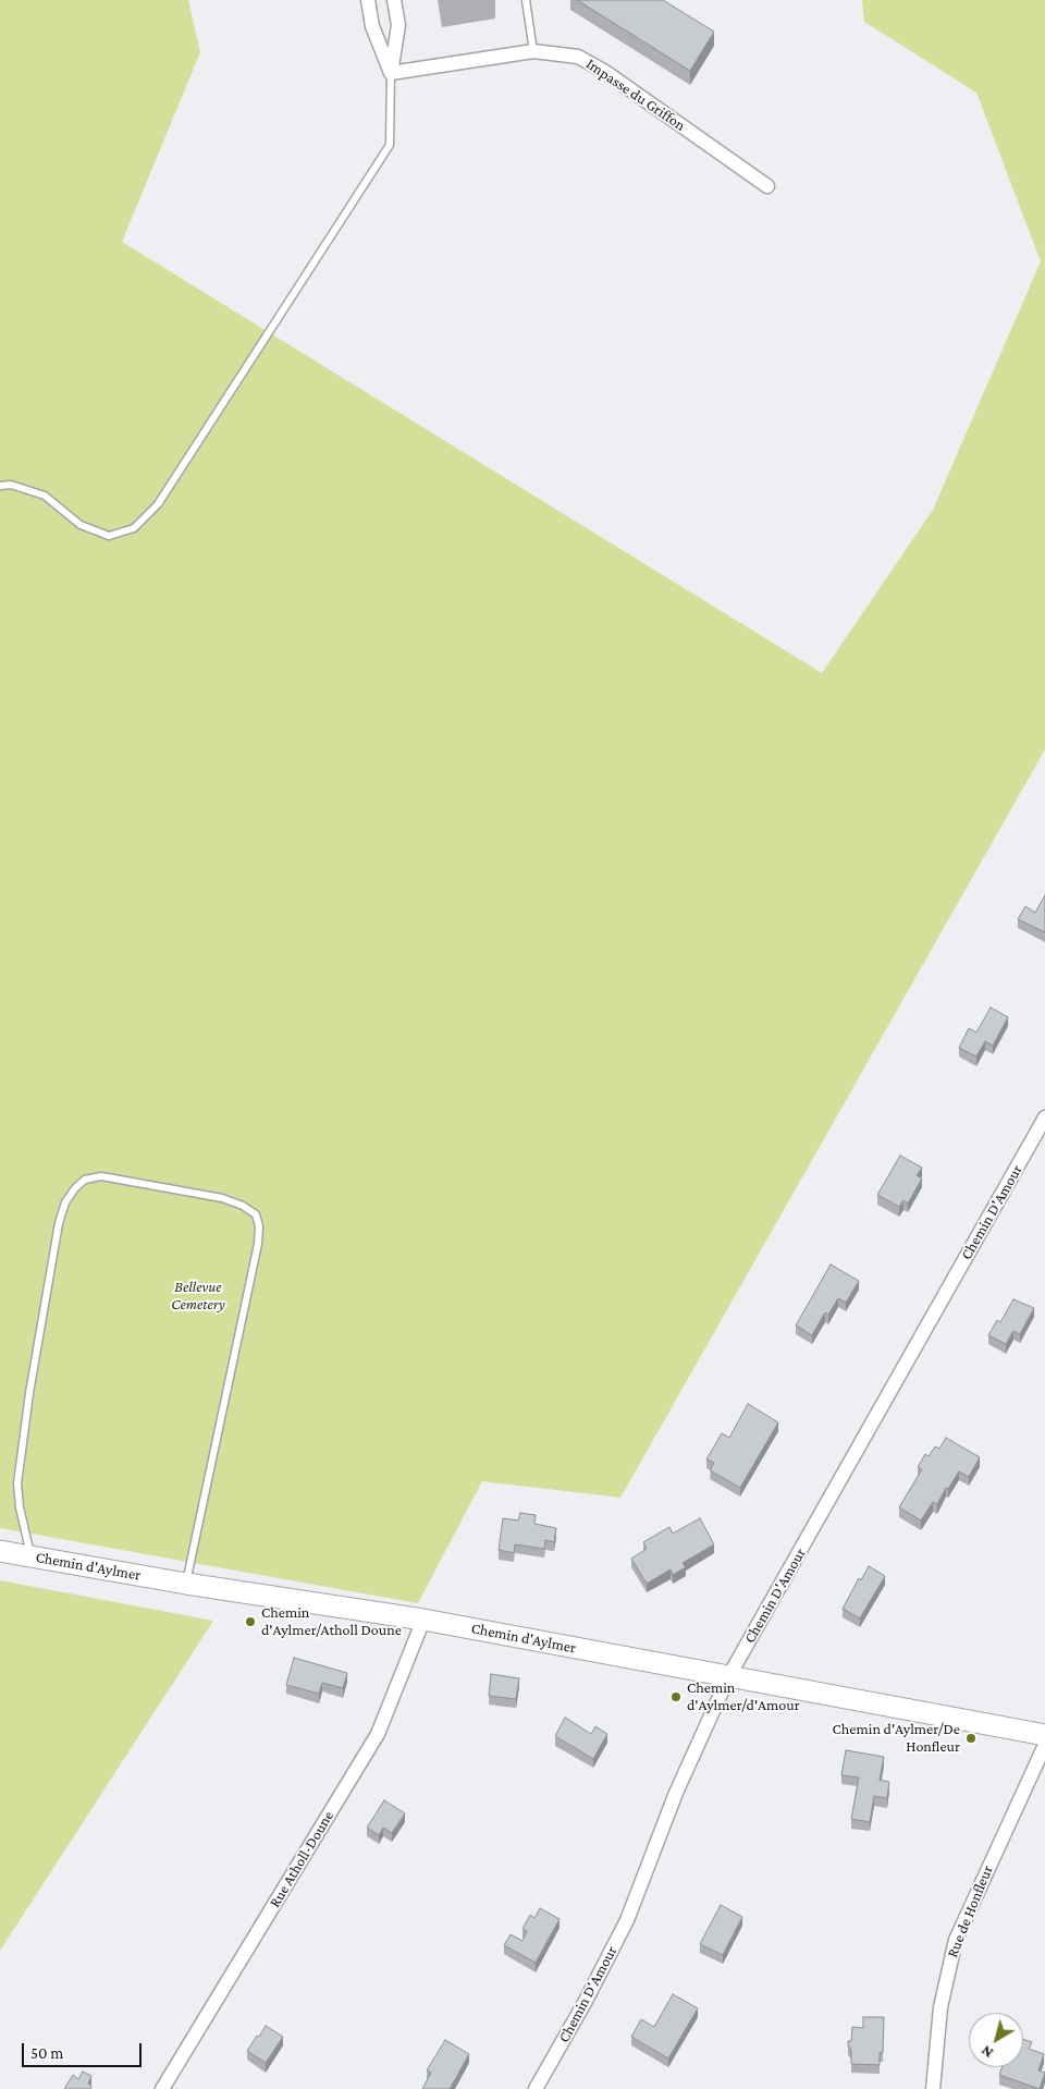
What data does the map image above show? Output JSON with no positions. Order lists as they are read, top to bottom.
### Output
{
  "streets": {
    "main road": ["Chemin d'Aylmer"],
    "street": [
      "Impasse du Griffon",
      "Chemin D'Amour",
      "Rue Atholl-Doune",
      "Rue de Honfleur"
    ]
  },
  "crossings": [
    ["Chemin D'Amour", "Chemin d'Aylmer"],
    ["Chemin d'Aylmer", "Rue Atholl-Doune"]
  ],
  "parks": ["Bellevue Cemetery"],
  "places": ["Chemin d'Aylmer/Atholl Doune", "Chemin d'Aylmer/d'Amour", "Chemin d'Aylmer/De Honfleur"],
  "scale_bar": "50 m",
  "north": "bottom left"
}
